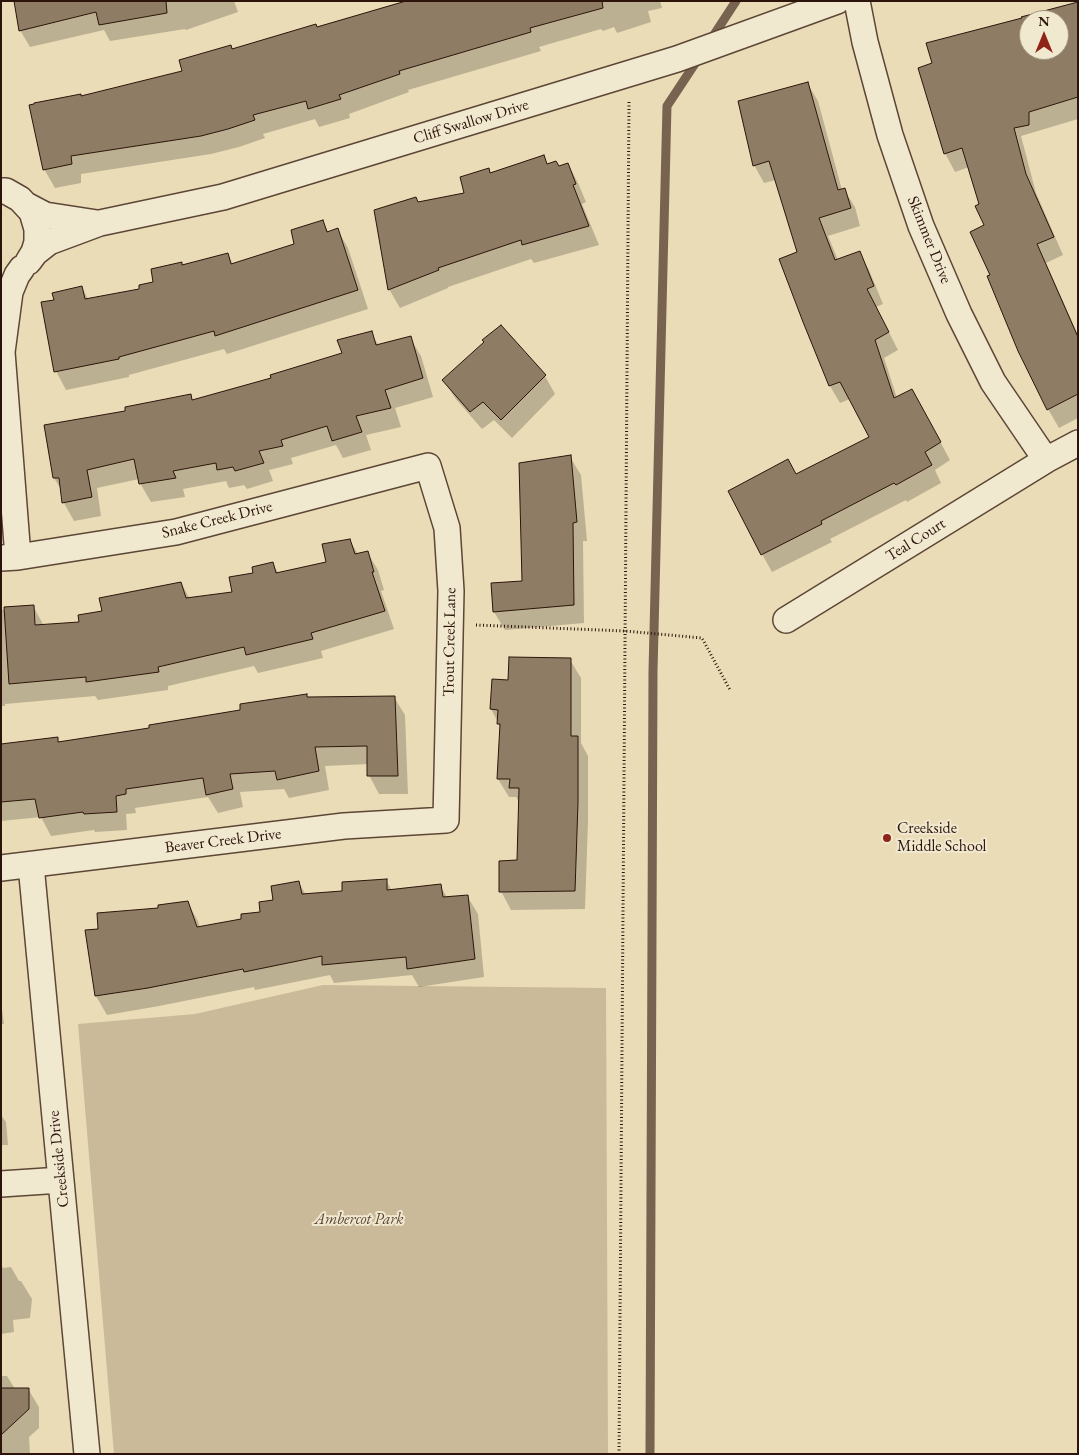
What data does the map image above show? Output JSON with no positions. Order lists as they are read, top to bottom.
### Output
{
  "streets": {
    "street": [
      "Cliff Swallow Drive",
      "Skimmer Drive",
      "Snake Creek Drive",
      "Teal Court",
      "Trout Creek Lane",
      "Beaver Creek Drive",
      "Creekside Drive"
    ]
  },
  "crossings": [
    ["Skimmer Drive", "Teal Court"],
    ["Snake Creek Drive", "Trout Creek Lane"],
    ["Trout Creek Lane", "Beaver Creek Drive"],
    ["Beaver Creek Drive", "Creekside Drive"]
  ],
  "parks": ["Ambercot Park"],
  "places": ["Creekside Middle School"],
  "north": "top"
}
